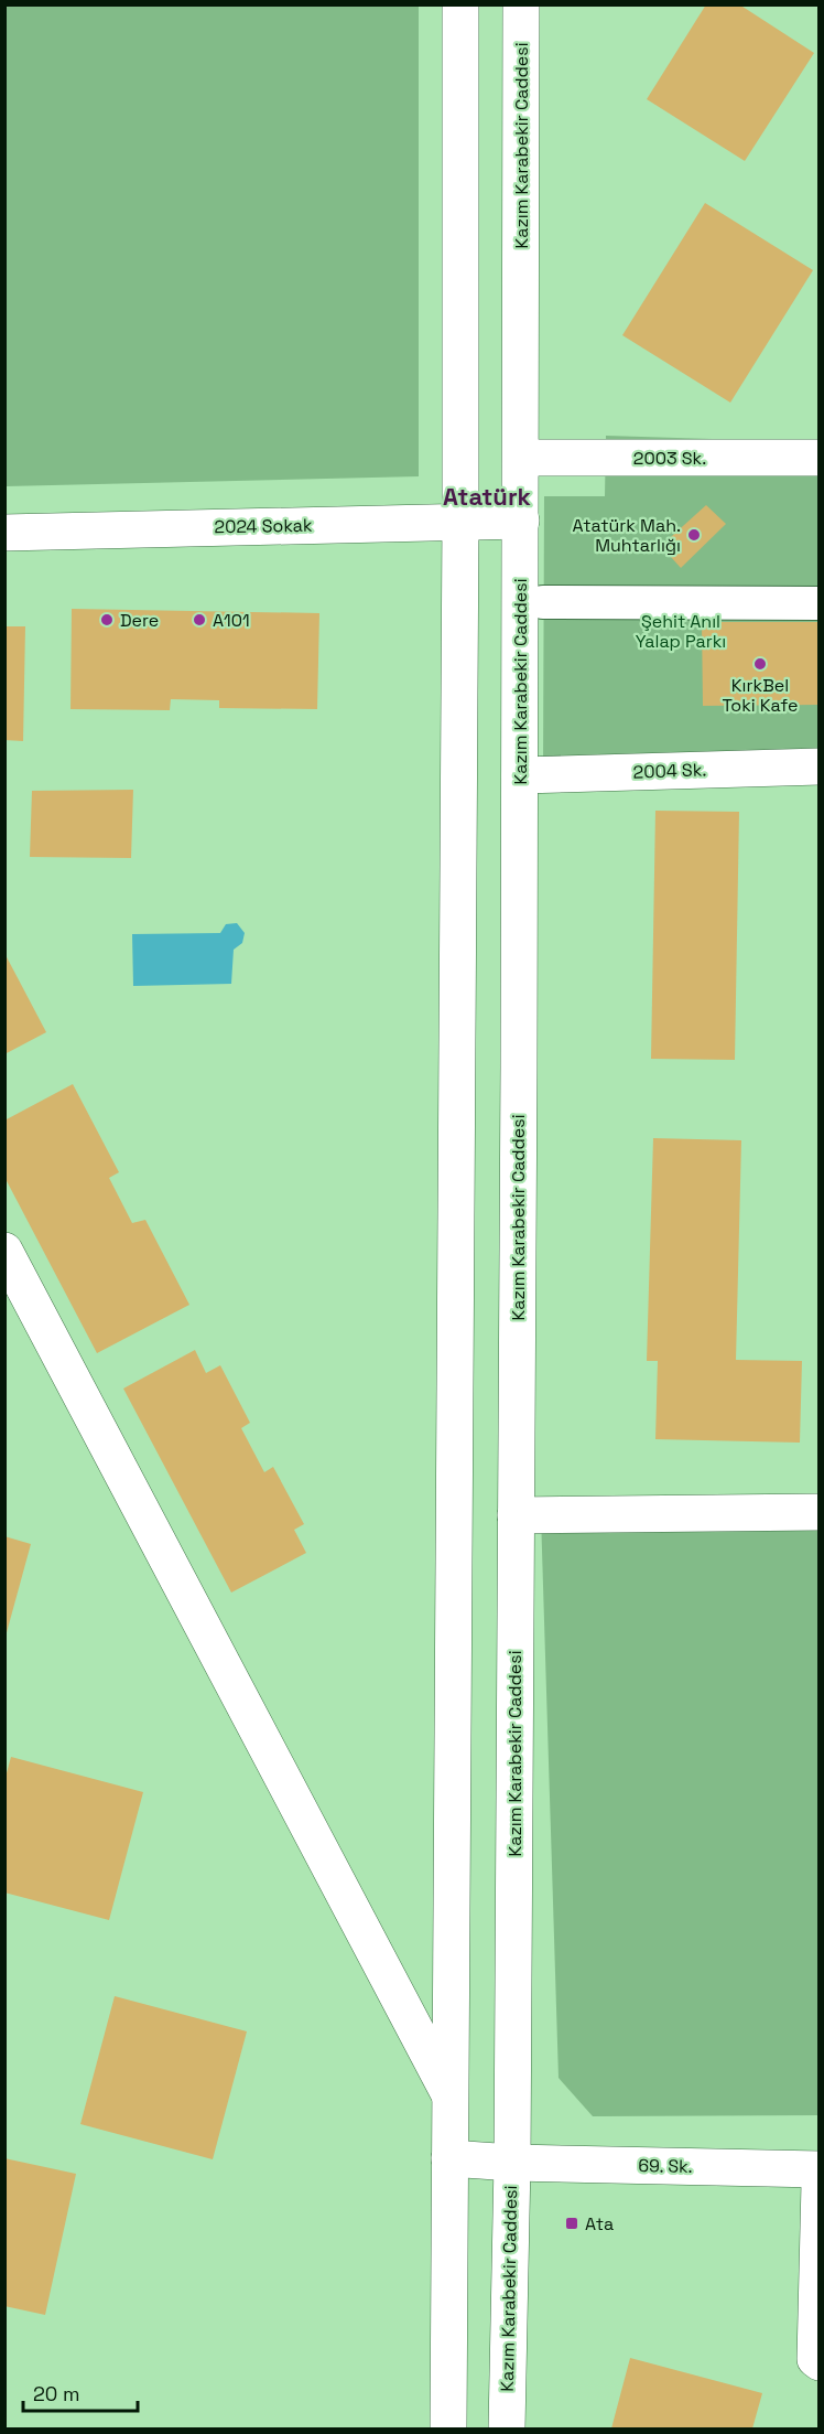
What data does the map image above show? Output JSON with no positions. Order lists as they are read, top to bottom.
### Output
{
  "streets": {
    "street": [
      "Kazım Karabekir Caddesi",
      "2003 Sk.",
      "2024 Sokak",
      "2004 Sk.",
      "69. Sk."
    ]
  },
  "crossings": [
    ["Kazım Karabekir Caddesi", "2003 Sk."],
    ["Kazım Karabekir Caddesi", "2024 Sokak"],
    ["Kazım Karabekir Caddesi", "2004 Sk."],
    ["Kazım Karabekir Caddesi", "69. Sk."]
  ],
  "districts": ["Atatürk"],
  "parks": ["Şehit Anıl Yalap Parkı"],
  "places": {
    "other": [
      "Atatürk Mah. Muhtarlığı",
      "Dere",
      "A101",
      "KırkBel Toki Kafe"
    ],
    "transit": ["Ata"]
  },
  "scale_bar": "20 m"
}
